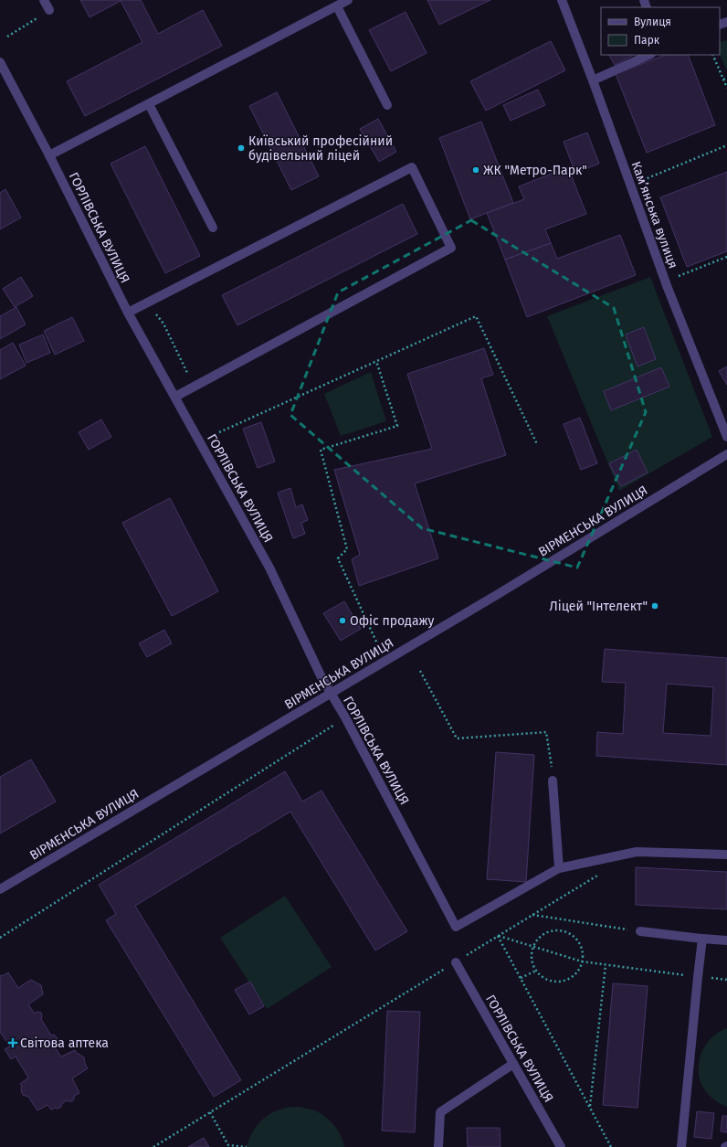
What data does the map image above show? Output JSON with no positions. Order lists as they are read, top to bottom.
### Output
{
  "streets": {
    "street": ["Камʼянська вулиця", "ГОРЛІВСЬКА ВУЛИЦЯ", "ВІРМЕНСЬКА ВУЛИЦЯ"]
  },
  "crossings": [
    ["ГОРЛІВСЬКА ВУЛИЦЯ", "ВІРМЕНСЬКА ВУЛИЦЯ"]
  ],
  "places": {
    "other": [
      "Київський професійний будівельний ліцей",
      "ЖК \"Метро-Парк\"",
      "Ліцей \"Інтелект\"",
      "Офіс продажу"
    ],
    "health": ["Світова аптека"]
  },
  "legend": ["Вулиця", "Парк"]
}
